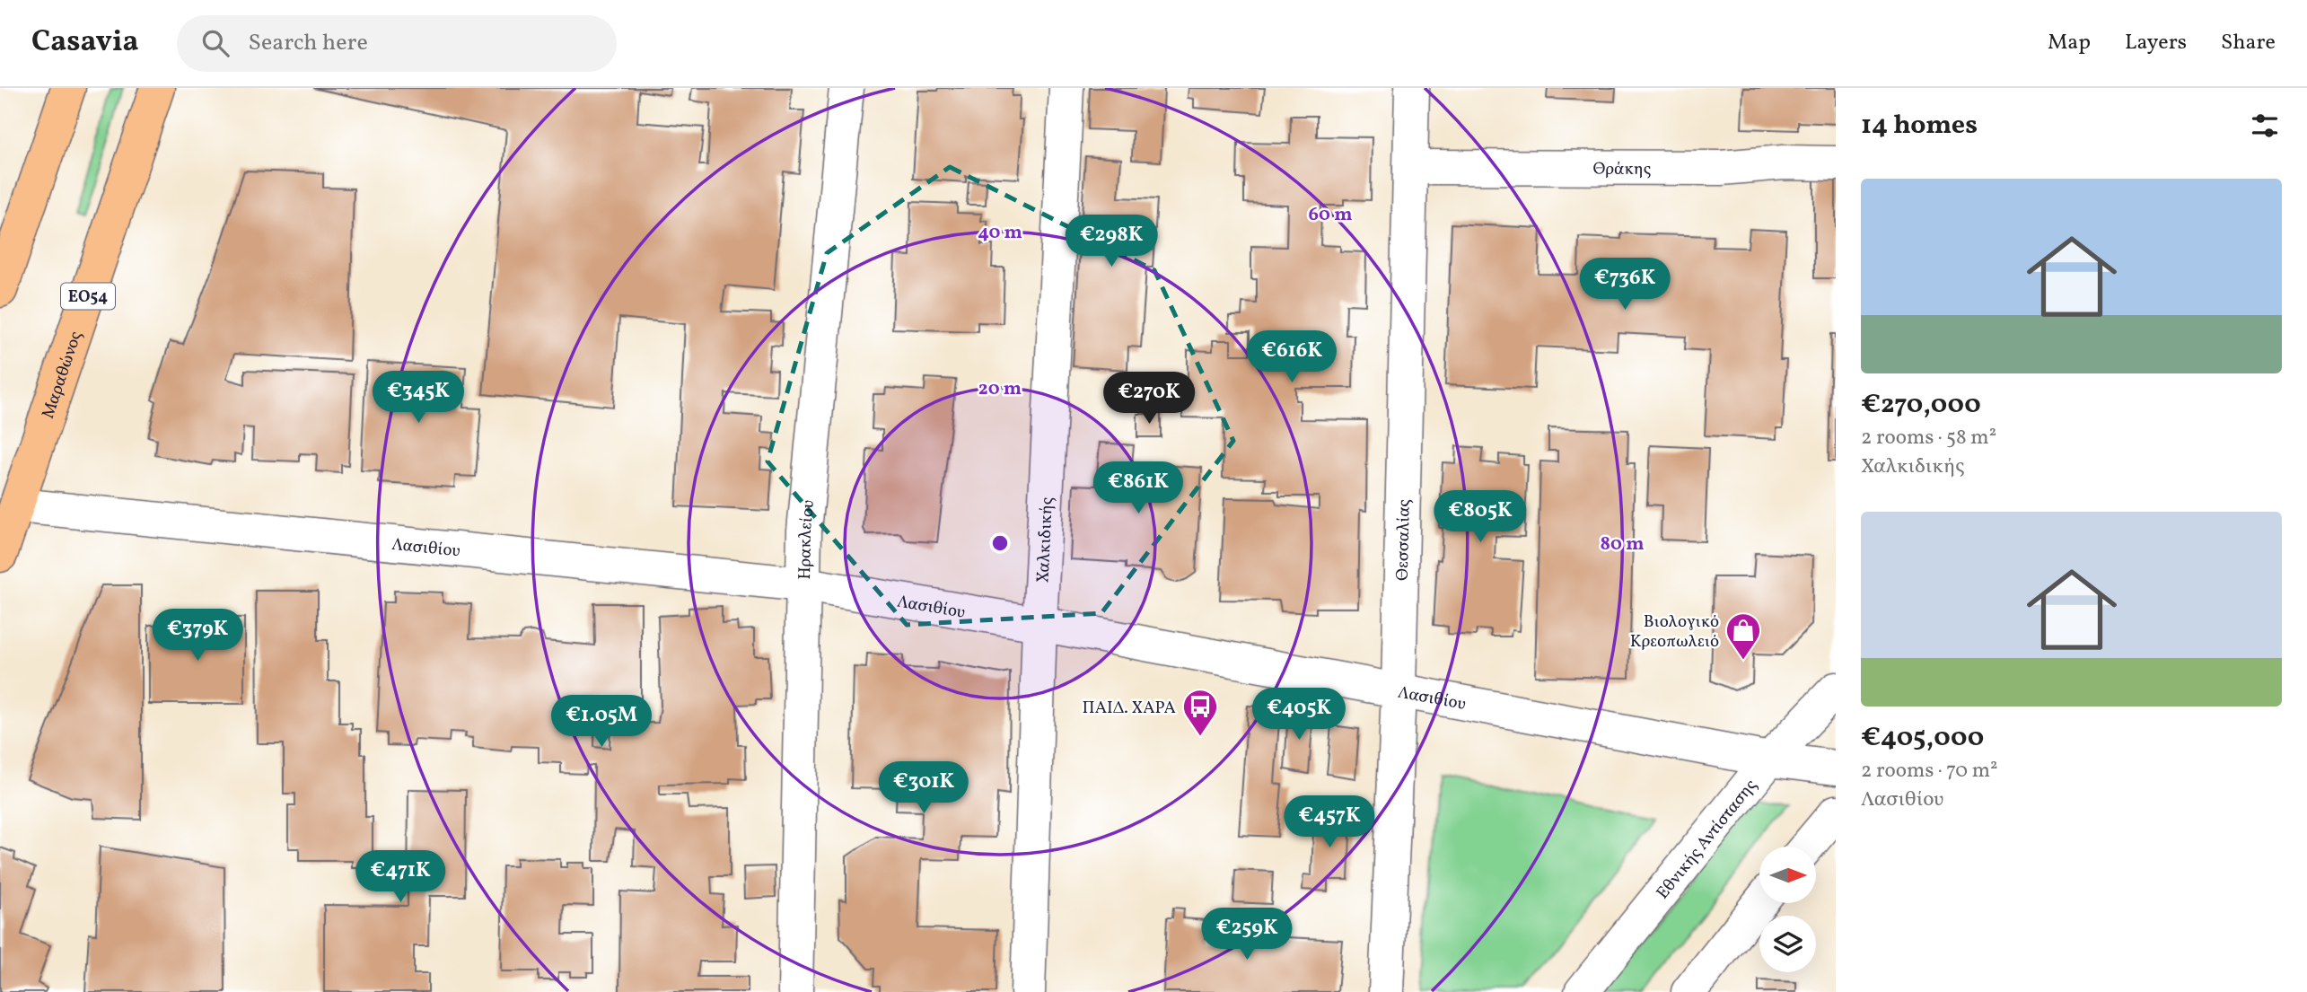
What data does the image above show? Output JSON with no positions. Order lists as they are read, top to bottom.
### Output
{
  "streets": {
    "main road": ["ΕΟ54", "Μαραθώνος"],
    "street": [
      "Θράκης",
      "Ηρακλείου",
      "Χαλκιδικής",
      "Θεσσαλίας",
      "Λασιθίου",
      "Εθνικής Αντίστασης"
    ]
  },
  "crossings": [
    ["Θράκης", "Θεσσαλίας"],
    ["Μαραθώνος", "Λασιθίου"],
    ["Ηρακλείου", "Λασιθίου"],
    ["Χαλκιδικής", "Λασιθίου"],
    ["Θεσσαλίας", "Λασιθίου"],
    ["Λασιθίου", "Εθνικής Αντίστασης"]
  ],
  "places": {
    "shop": ["Βιολογικό Κρεοπωλειό"],
    "bus stop": ["ΠΑΙΔ. ΧΑΡΑ"]
  },
  "north": "right",
  "page": {
    "header": "Casavia",
    "search": "Search here",
    "nav": ["Map", "Layers", "Share"],
    "heading": "14 homes",
    "list": [
      {
        "name": "€270,000",
        "note": "2 rooms · 58 m² · Χαλκιδικής"
      },
      {
        "name": "€405,000",
        "note": "2 rooms · 70 m² · Λασιθίου"
      }
    ],
    "price": [
      "€298K",
      "€736K",
      "€616K",
      "€345K",
      "€270K",
      "€861K",
      "€805K",
      "€379K",
      "€405K",
      "€1.05M",
      "€301K",
      "€457K",
      "€471K",
      "€259K"
    ]
  },
  "rings": [
    "60 m",
    "40 m",
    "20 m",
    "80 m"
  ]
}
